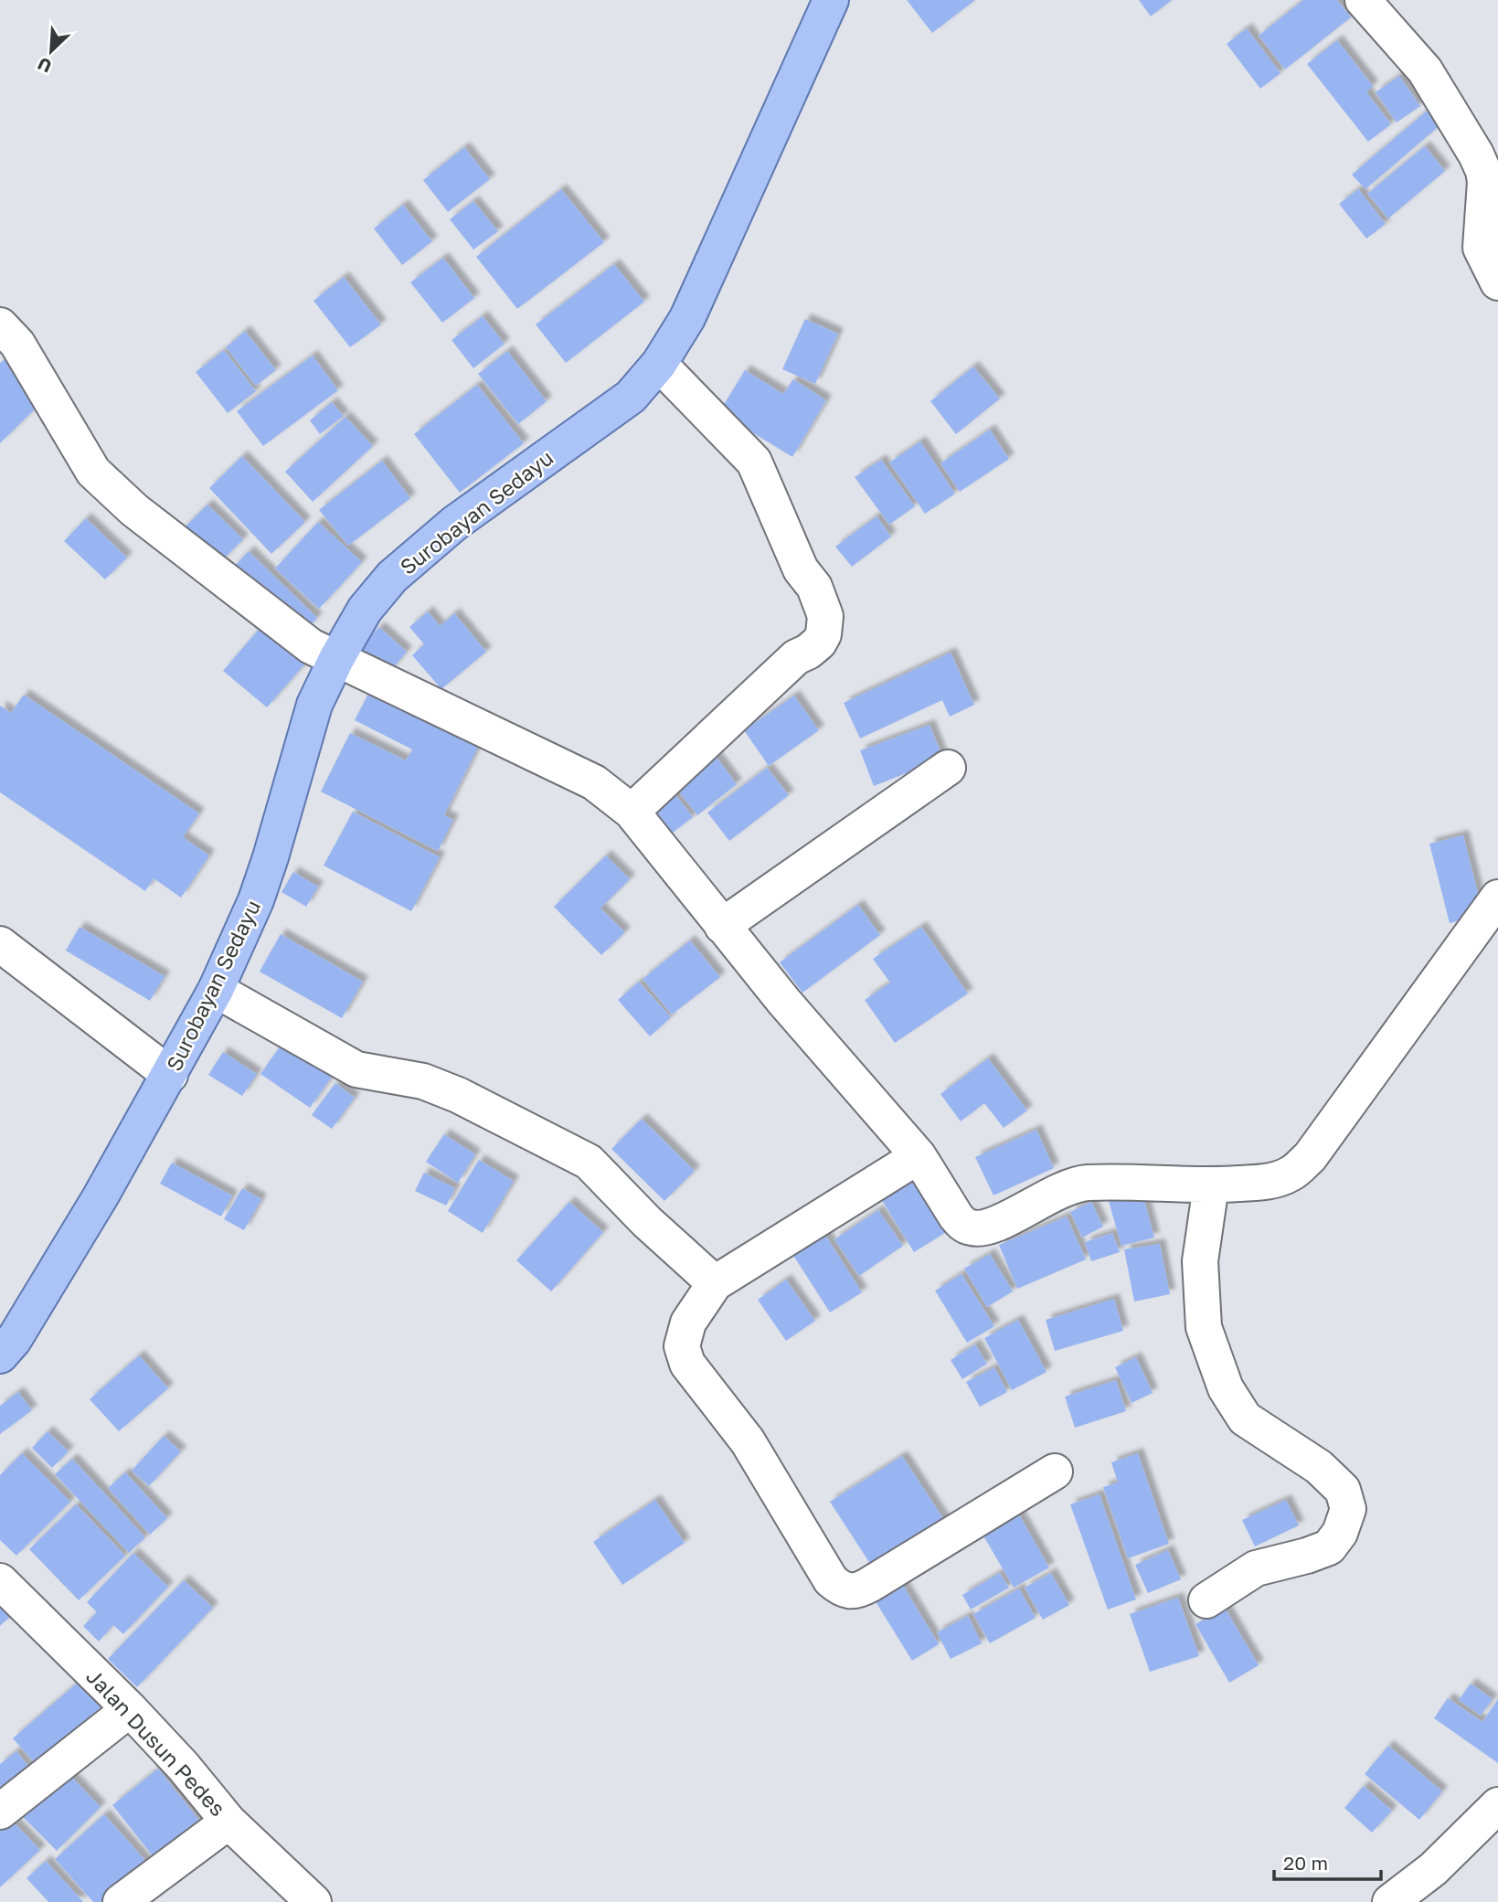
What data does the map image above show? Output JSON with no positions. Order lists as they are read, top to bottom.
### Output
{
  "streets": {
    "main road": ["Surobayan Sedayu"],
    "street": ["Jalan Dusun Pedes"]
  },
  "scale_bar": "20 m",
  "north": "bottom left"
}
